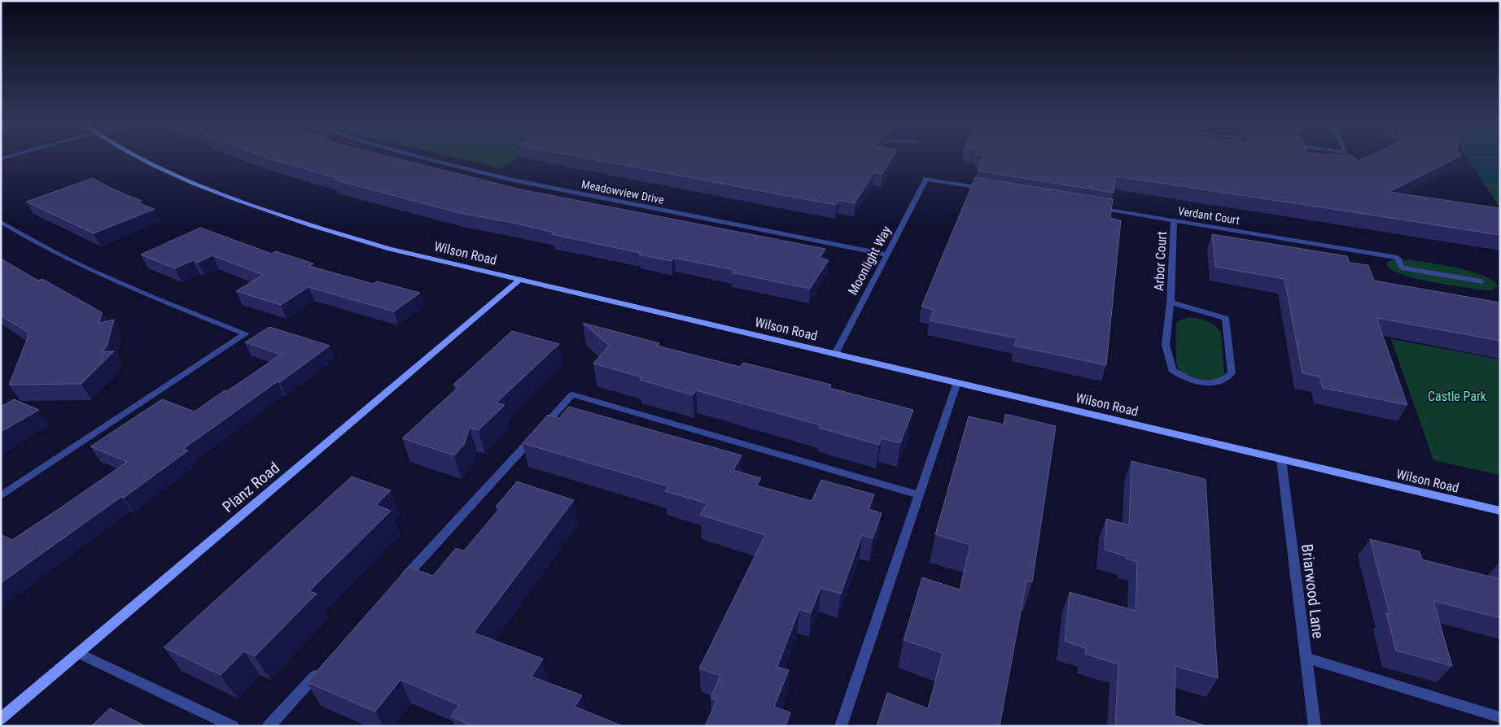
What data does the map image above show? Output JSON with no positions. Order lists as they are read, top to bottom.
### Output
{
  "streets": {
    "street": [
      "Meadowview Drive",
      "Verdant Court",
      "Wilson Road",
      "Moonlight Way",
      "Arbor Court",
      "Planz Road",
      "Briarwood Lane"
    ]
  },
  "crossings": [
    ["Meadowview Drive", "Moonlight Way"],
    ["Verdant Court", "Arbor Court"],
    ["Wilson Road", "Moonlight Way"],
    ["Wilson Road", "Planz Road"],
    ["Wilson Road", "Briarwood Lane"]
  ],
  "parks": ["Castle Park"]
}
